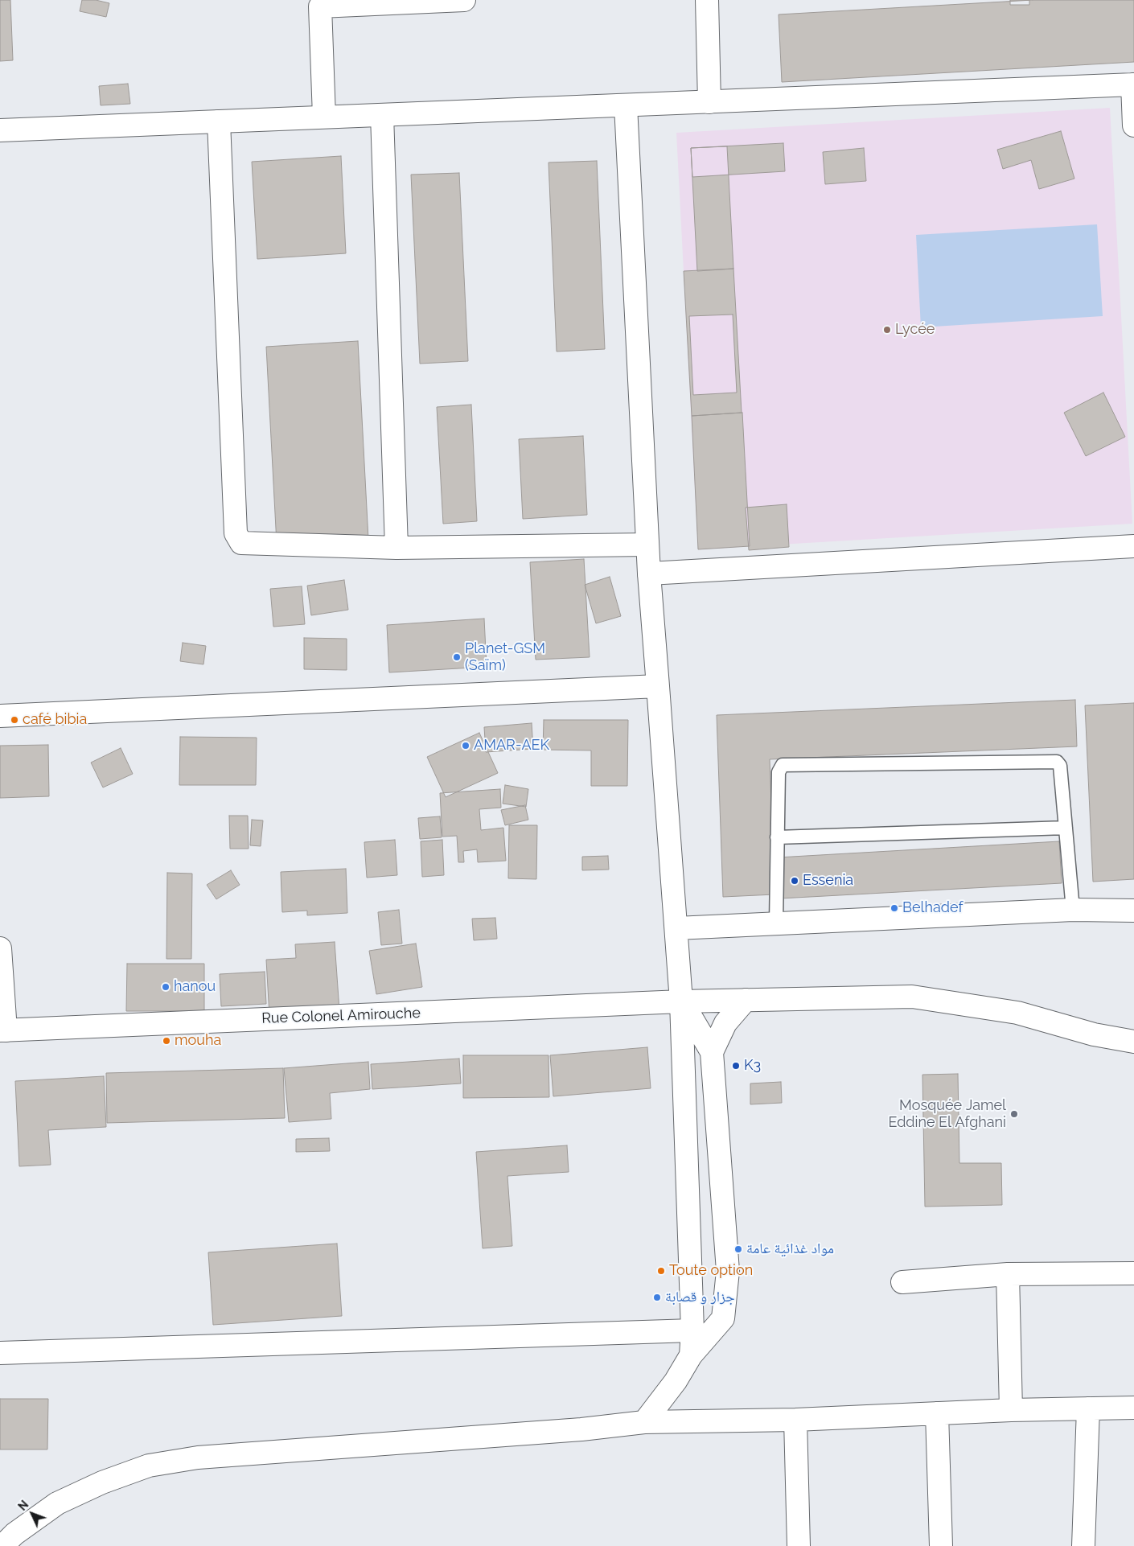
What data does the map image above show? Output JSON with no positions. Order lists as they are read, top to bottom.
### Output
{
  "streets": {
    "street": ["Rue Colonel Amirouche"]
  },
  "places": [
    "Lycée",
    "Planet-GSM (Saïm)",
    "café bibia",
    "AMAR-AEK",
    "Essenia",
    "Belhadef",
    "hanou",
    "mouha",
    "K3",
    "Mosquée Jamel Eddine El Afghani",
    "مواد غذائية عامة",
    "Toute option",
    "جزار و قصابة"
  ],
  "north": "top left"
}
